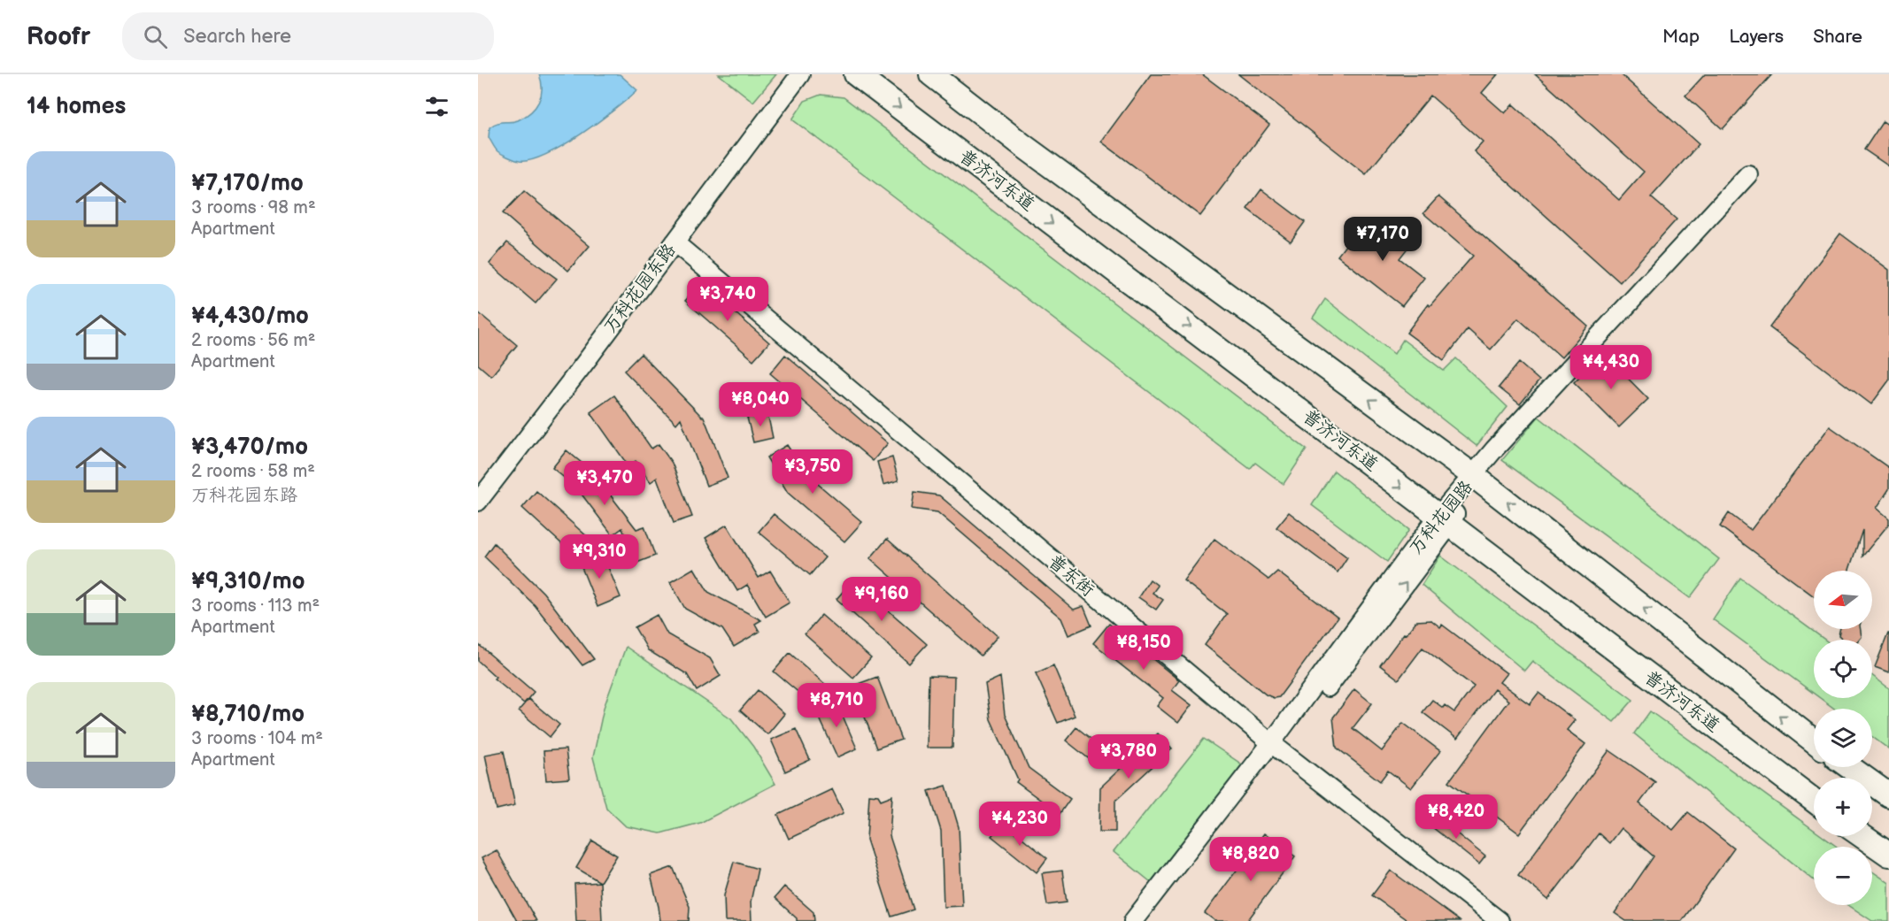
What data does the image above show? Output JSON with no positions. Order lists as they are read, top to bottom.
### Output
{
  "streets": {
    "main road": ["普济河东道"],
    "street": ["万科花园东路", "万科花园路", "普东街"]
  },
  "crossings": [
    ["普济河东道", "万科花园路"],
    ["万科花园东路", "普东街"],
    ["万科花园路", "普东街"]
  ],
  "north": "left",
  "page": {
    "header": "Roofr",
    "search": "Search here",
    "nav": ["Map", "Layers", "Share"],
    "heading": "14 homes",
    "list": [
      {
        "name": "¥7,170/mo",
        "note": "3 rooms · 98 m² · Apartment"
      },
      {
        "name": "¥4,430/mo",
        "note": "2 rooms · 56 m² · Apartment"
      },
      {
        "name": "¥3,470/mo",
        "note": "2 rooms · 58 m² · 万科花园东路"
      },
      {
        "name": "¥9,310/mo",
        "note": "3 rooms · 113 m² · Apartment"
      },
      {
        "name": "¥8,710/mo",
        "note": "3 rooms · 104 m² · Apartment"
      }
    ],
    "price": [
      "¥7,170",
      "¥3,740",
      "¥4,430",
      "¥8,040",
      "¥3,750",
      "¥3,470",
      "¥9,310",
      "¥9,160",
      "¥8,150",
      "¥8,710",
      "¥3,780",
      "¥8,420",
      "¥4,230",
      "¥8,820"
    ],
    "map_buttons": ["+", "−"]
  }
}
